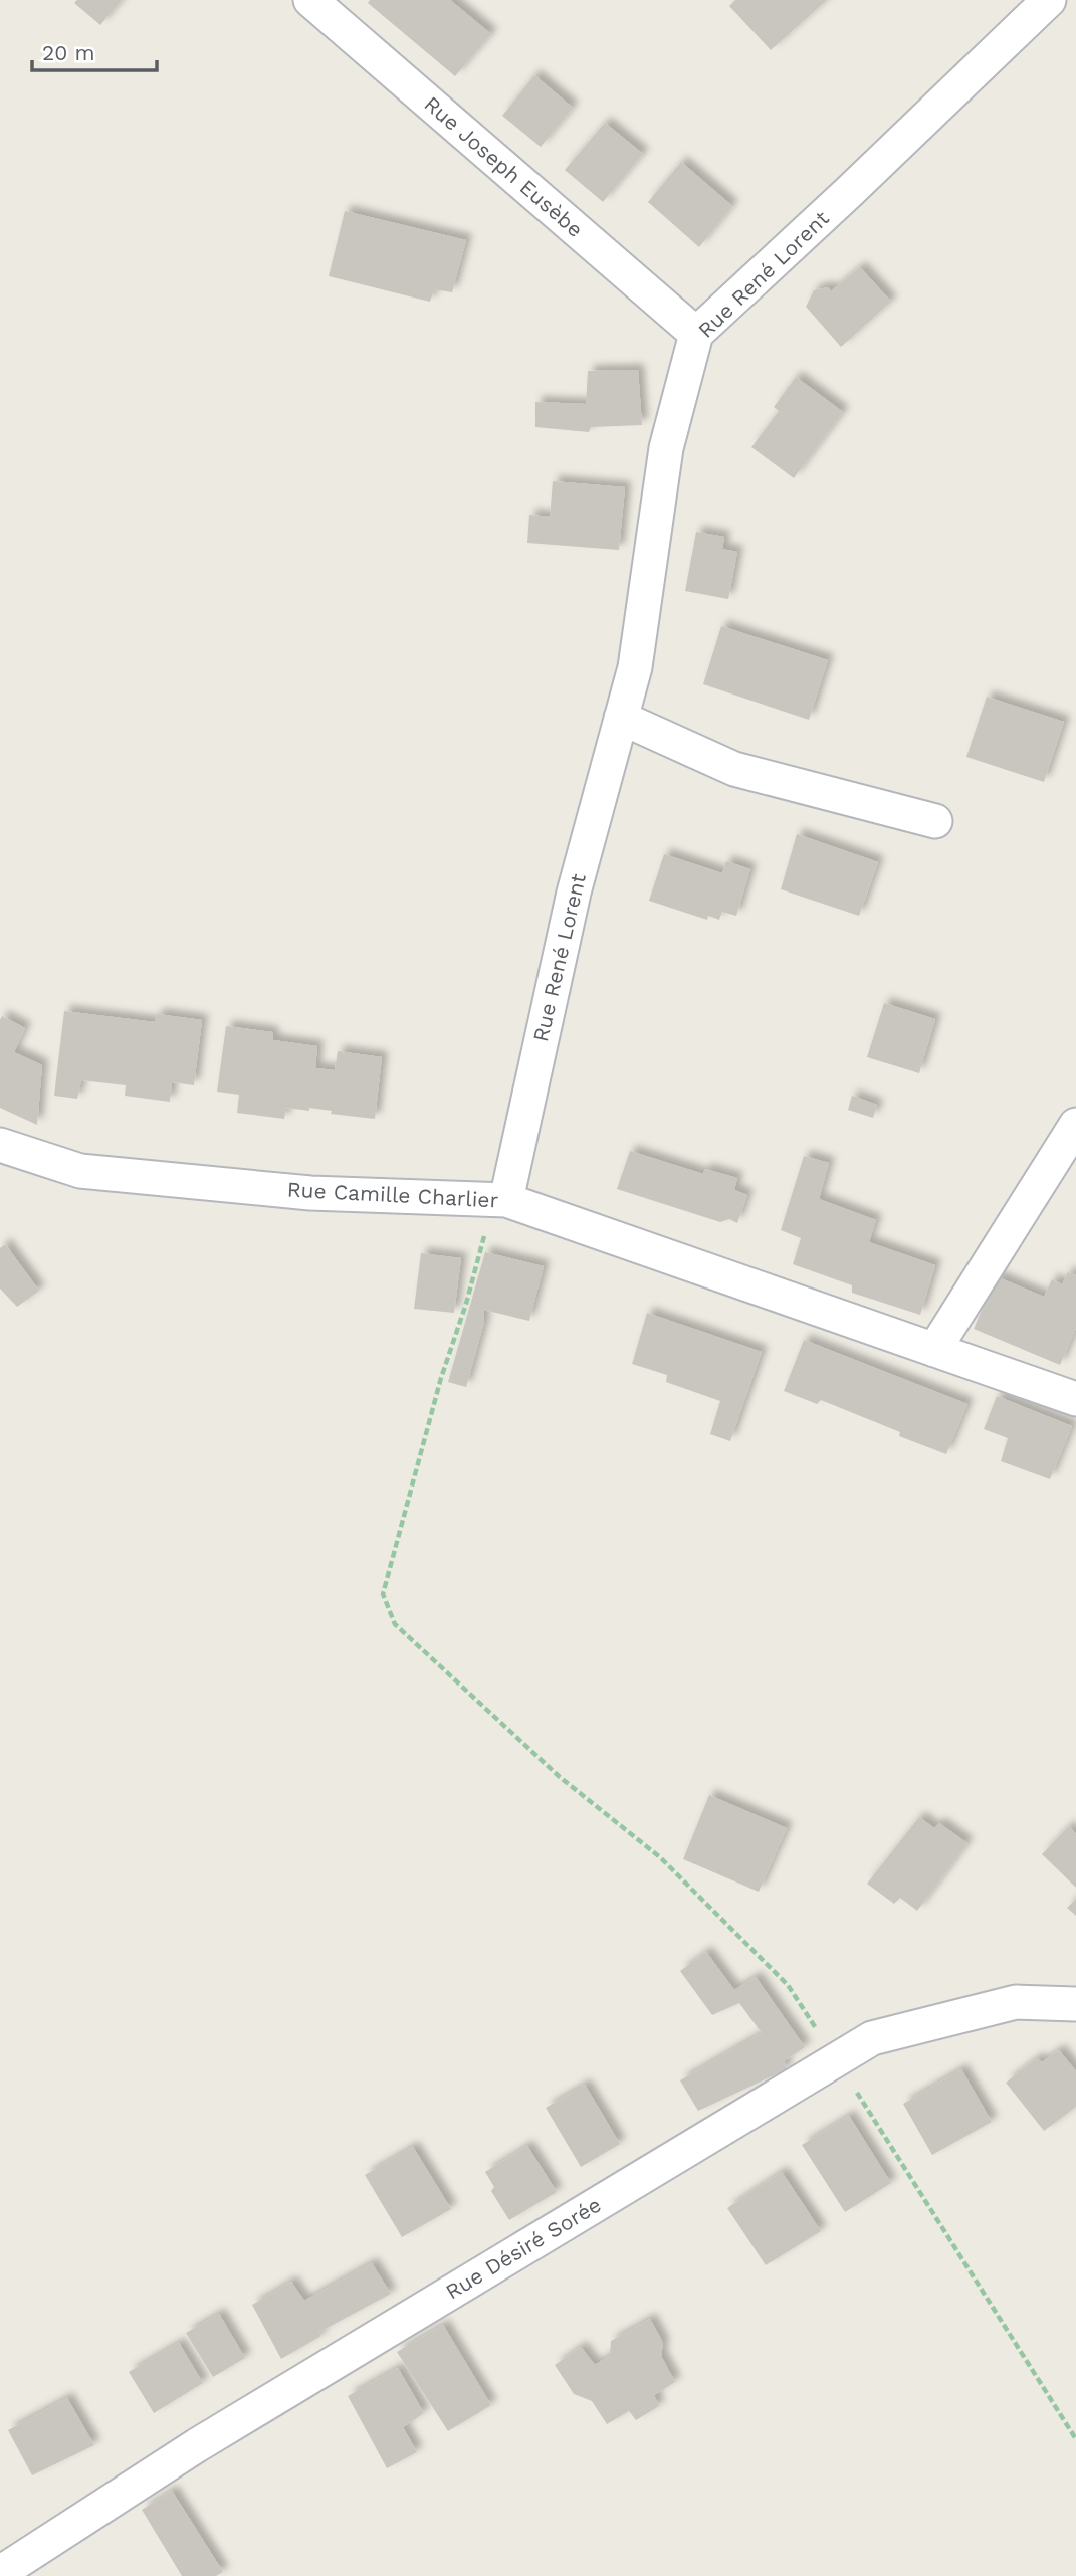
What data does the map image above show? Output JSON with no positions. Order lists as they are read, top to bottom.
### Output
{
  "streets": {
    "street": [
      "Rue Joseph Eusèbe",
      "Rue René Lorent",
      "Rue Camille Charlier",
      "Rue Désiré Sorée"
    ]
  },
  "crossings": [
    ["Rue Joseph Eusèbe", "Rue René Lorent"],
    ["Rue René Lorent", "Rue Camille Charlier"]
  ],
  "scale_bar": "20 m"
}
